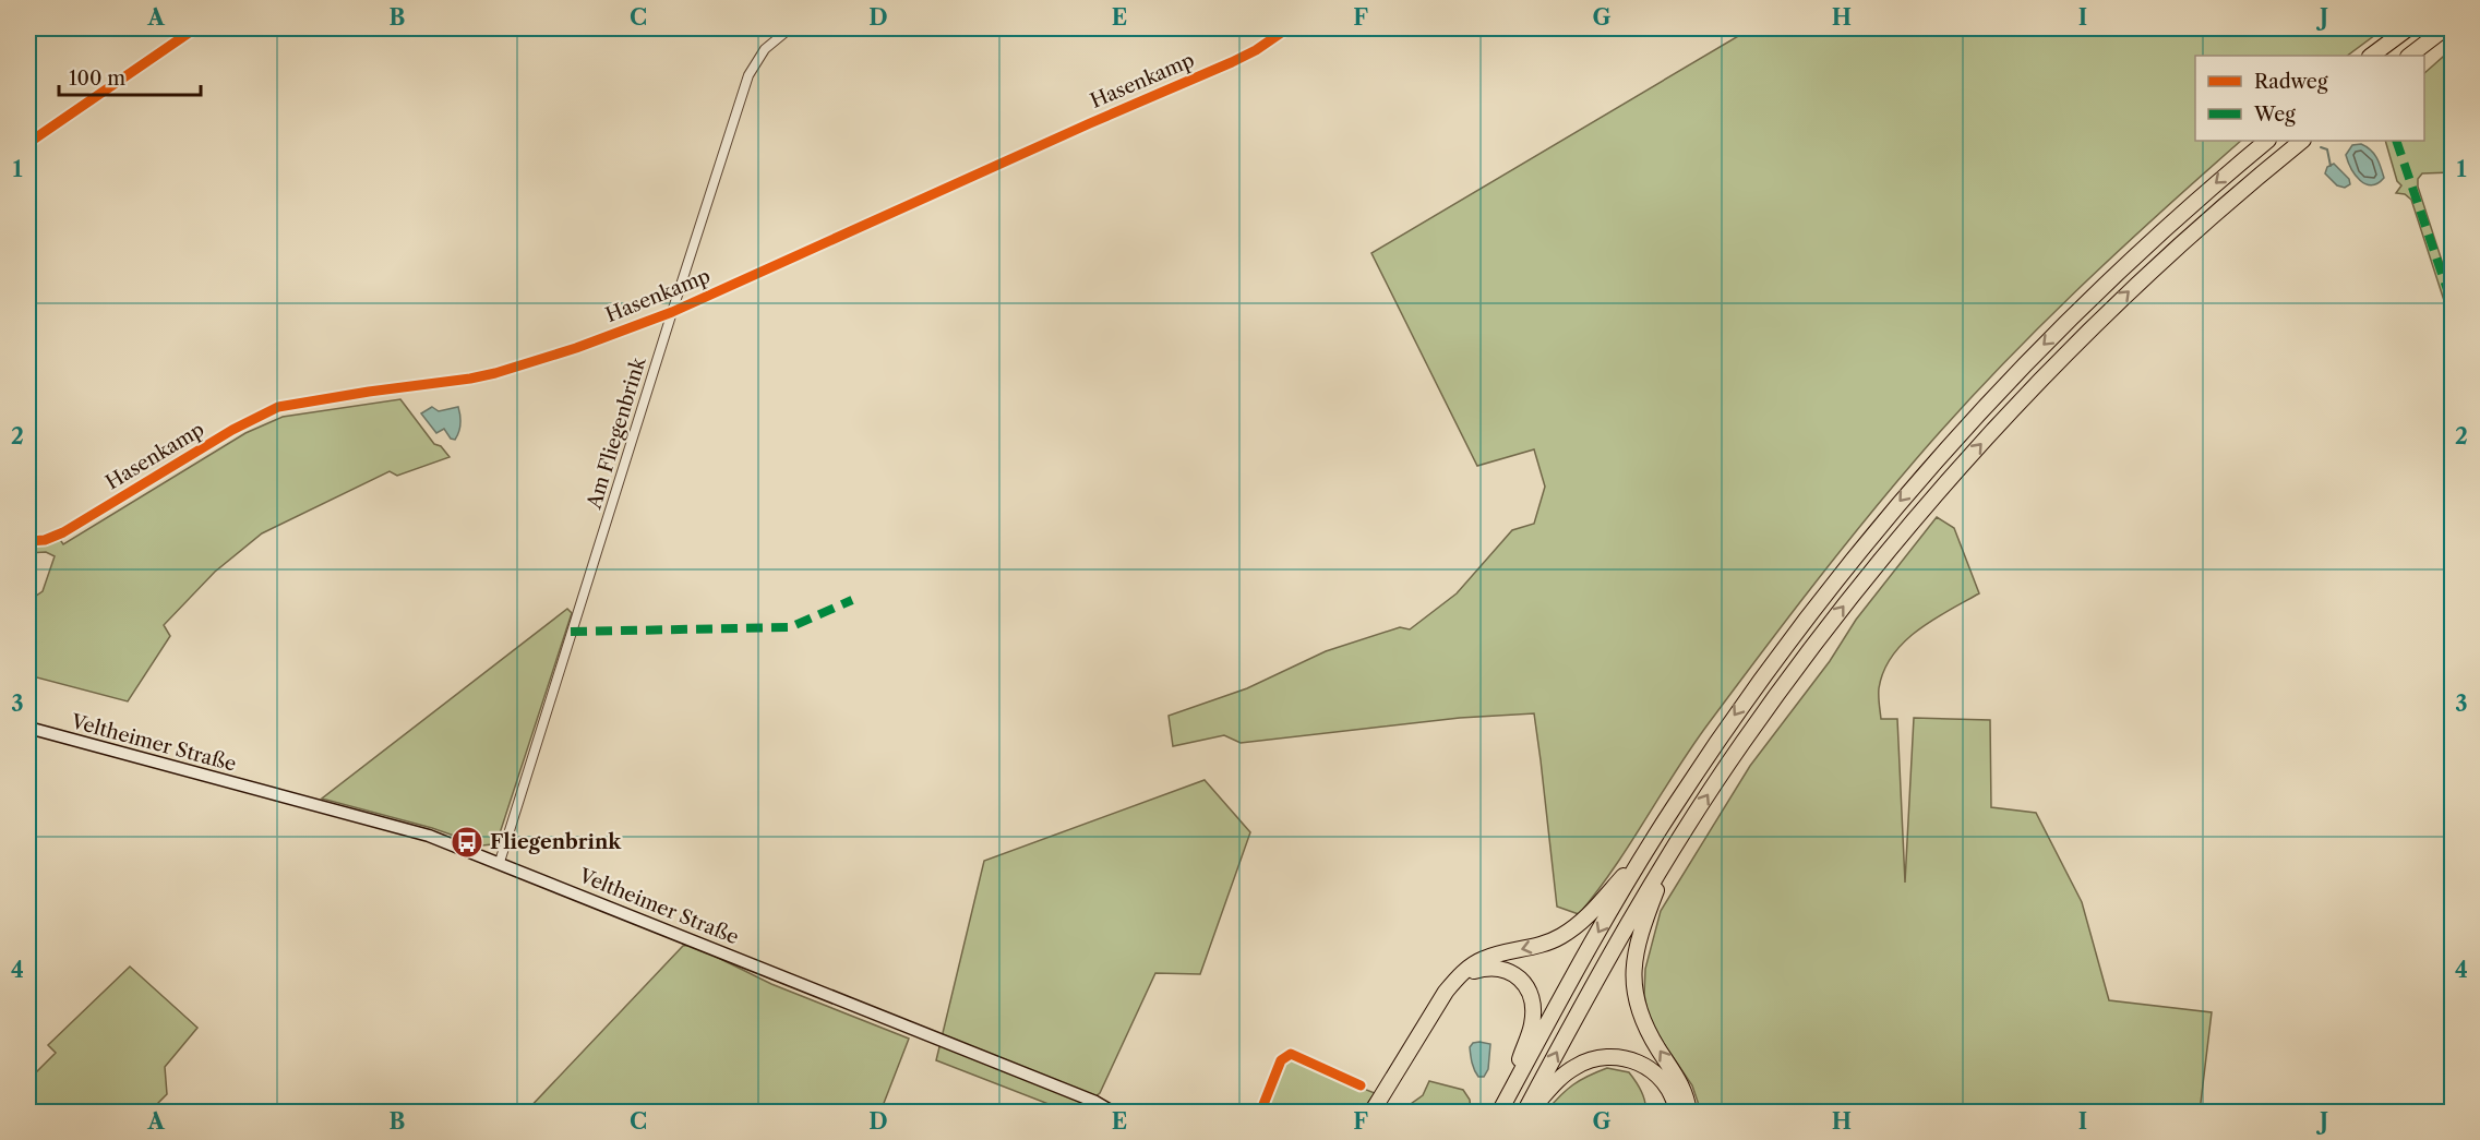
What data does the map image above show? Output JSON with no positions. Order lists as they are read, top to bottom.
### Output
{
  "streets": {
    "main road": ["Veltheimer Straße"],
    "street": ["Hasenkamp", "Am Fliegenbrink"]
  },
  "crossings": [
    ["Hasenkamp", "Am Fliegenbrink"],
    ["Am Fliegenbrink", "Veltheimer Straße"]
  ],
  "places": {
    "bus stop": ["Fliegenbrink"]
  },
  "legend": ["Radweg", "Weg"],
  "scale_bar": "100 m",
  "grid": {
    "columns": [
      "A",
      "B",
      "C",
      "D",
      "E",
      "F",
      "G",
      "H",
      "I",
      "J"
    ],
    "rows": [
      "1",
      "2",
      "3",
      "4"
    ]
  }
}
